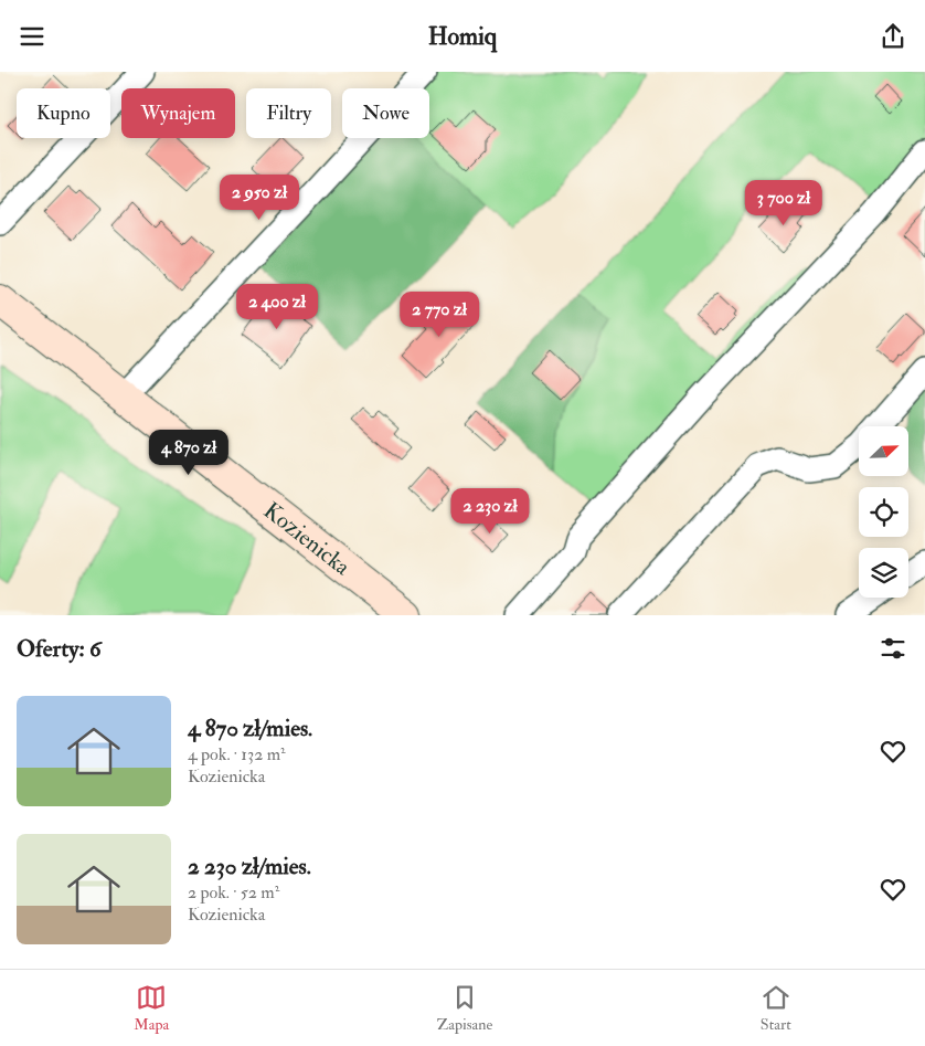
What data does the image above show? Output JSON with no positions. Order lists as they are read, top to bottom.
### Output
{
  "streets": {
    "main road": ["Kozienicka"]
  },
  "north": "top right",
  "page": {
    "header": "Homiq",
    "chip": [
      "Kupno",
      "Wynajem",
      "Filtry",
      "Nowe"
    ],
    "price": [
      "2 950 zł",
      "3 700 zł",
      "2 400 zł",
      "2 770 zł",
      "4 870 zł",
      "2 230 zł"
    ],
    "heading": "Oferty: 6",
    "list": [
      {
        "name": "4 870 zł/mies.",
        "note": "4 pok. · 132 m² · Kozienicka"
      },
      {
        "name": "2 230 zł/mies.",
        "note": "2 pok. · 52 m² · Kozienicka"
      }
    ],
    "tabs": ["Mapa", "Zapisane", "Start"]
  }
}
